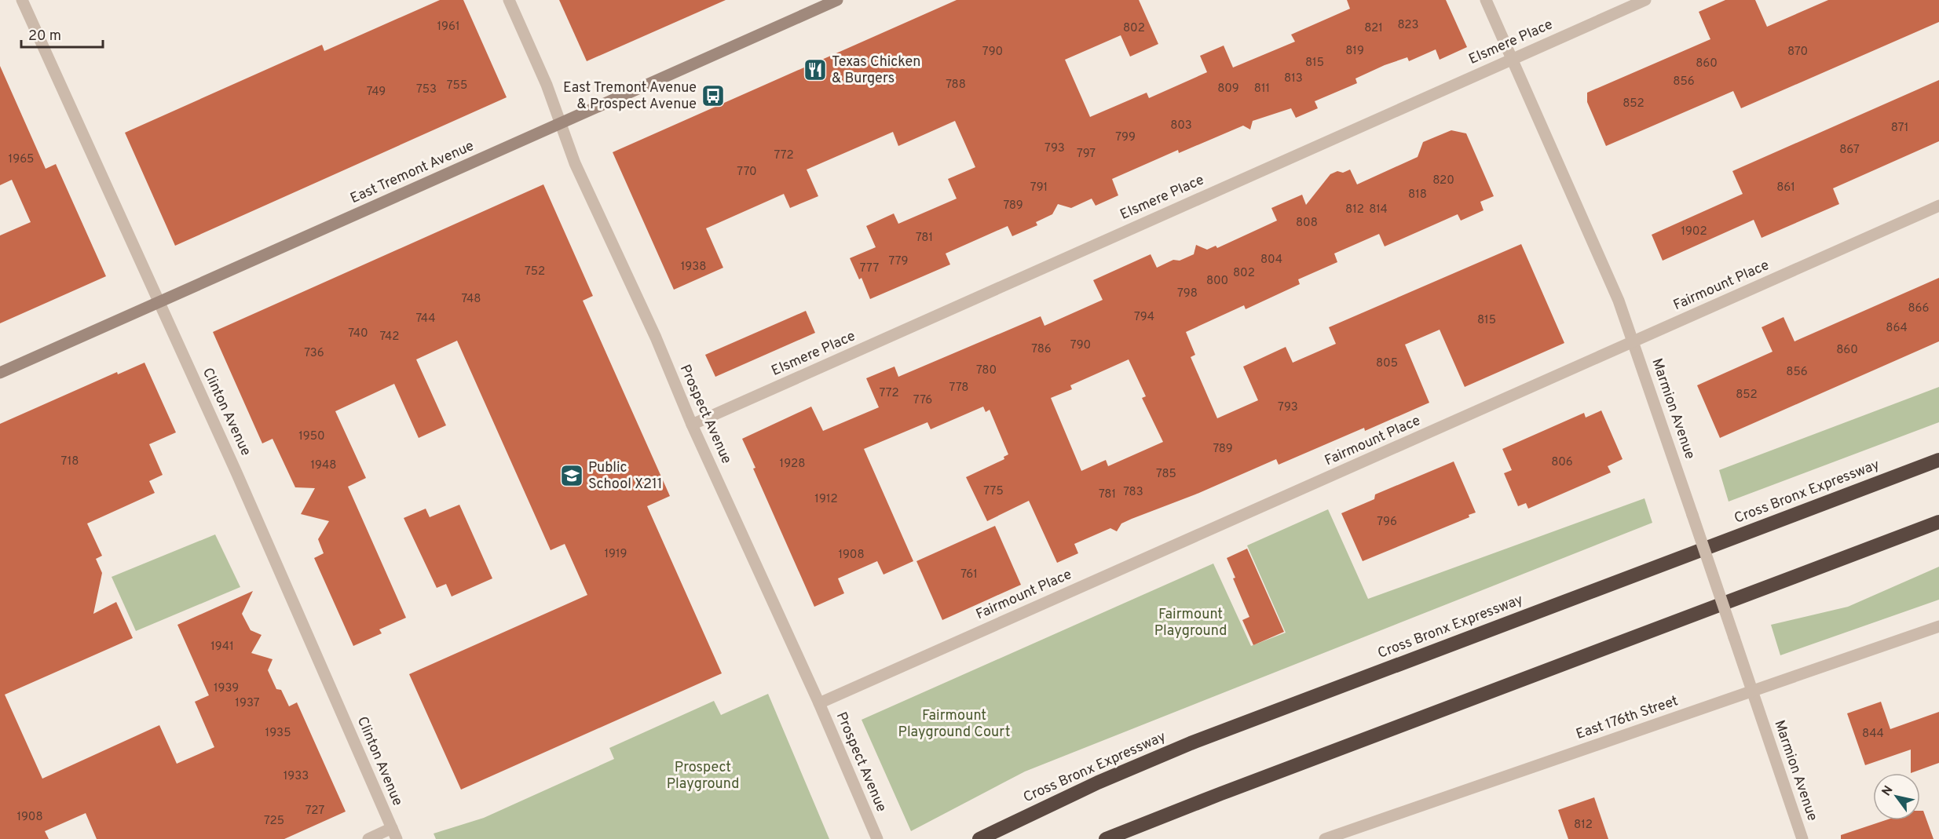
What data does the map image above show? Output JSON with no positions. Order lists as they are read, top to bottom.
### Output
{
  "streets": {
    "highway": ["Cross Bronx Expressway"],
    "main road": ["East Tremont Avenue"],
    "street": [
      "Elsmere Place",
      "Fairmount Place",
      "Marmion Avenue",
      "Clinton Avenue",
      "Prospect Avenue",
      "East 176th Street"
    ]
  },
  "crossings": [
    ["Elsmere Place", "Marmion Avenue"],
    ["Elsmere Place", "Prospect Avenue"],
    ["East Tremont Avenue", "Clinton Avenue"],
    ["East Tremont Avenue", "Prospect Avenue"],
    ["Fairmount Place", "Marmion Avenue"],
    ["Fairmount Place", "Prospect Avenue"],
    ["Marmion Avenue", "East 176th Street"]
  ],
  "parks": ["Fairmount Playground", "Fairmount Playground Court", "Prospect Playground"],
  "places": {
    "restaurant": ["Texas Chicken & Burgers"],
    "bus stop": ["East Tremont Avenue & Prospect Avenue"],
    "school or university": ["Public School X211"]
  },
  "house_numbers": [
    "823",
    "1961",
    "802",
    "821",
    "819",
    "790",
    "870",
    "815",
    "860",
    "813",
    "856",
    "788",
    "755",
    "809",
    "811",
    "753",
    "749",
    "852",
    "803",
    "871",
    "799",
    "793",
    "867",
    "797",
    "772",
    "1965",
    "770",
    "820",
    "791",
    "861",
    "818",
    "789",
    "812",
    "814",
    "808",
    "1902",
    "781",
    "804",
    "779",
    "1938",
    "777",
    "752",
    "802",
    "800",
    "798",
    "748",
    "866",
    "794",
    "744",
    "815",
    "864",
    "740",
    "742",
    "790",
    "786",
    "860",
    "736",
    "805",
    "780",
    "856",
    "778",
    "772",
    "852",
    "776",
    "793",
    "1950",
    "789",
    "718",
    "806",
    "1928",
    "1948",
    "785",
    "775",
    "783",
    "781",
    "1912",
    "796",
    "1919",
    "1908",
    "761",
    "1941",
    "1939",
    "1937",
    "1935",
    "844",
    "1933",
    "727",
    "1908",
    "725",
    "812"
  ],
  "scale_bar": "20 m",
  "north": "top left"
}
